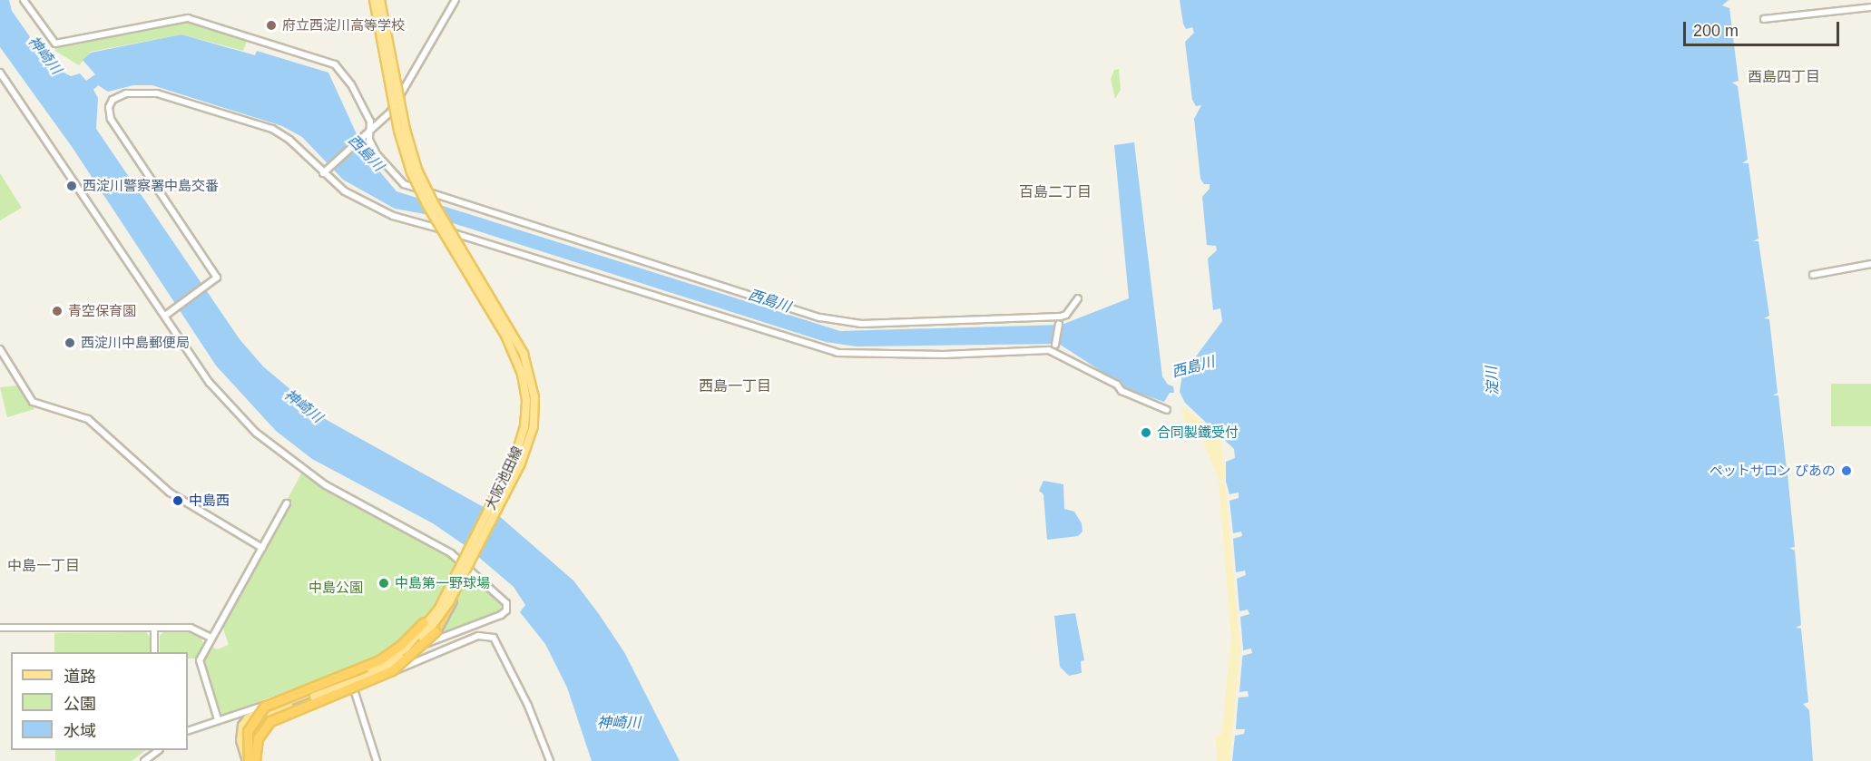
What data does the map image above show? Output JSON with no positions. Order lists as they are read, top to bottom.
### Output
{
  "streets": {
    "main road": ["大阪池田線"]
  },
  "districts": [
    "酉島四丁目",
    "百島二丁目",
    "西島一丁目",
    "中島一丁目"
  ],
  "water": ["神崎川", "西島川", "淀川"],
  "parks": ["中島公園"],
  "places": [
    "府立西淀川高等学校",
    "西淀川警察署中島交番",
    "青空保育園",
    "西淀川中島郵便局",
    "合同製鐵受付",
    "ペットサロン ぴあの",
    "中島西",
    "中島第一野球場"
  ],
  "legend": ["道路", "公園", "水域"],
  "scale_bar": "200 m"
}
